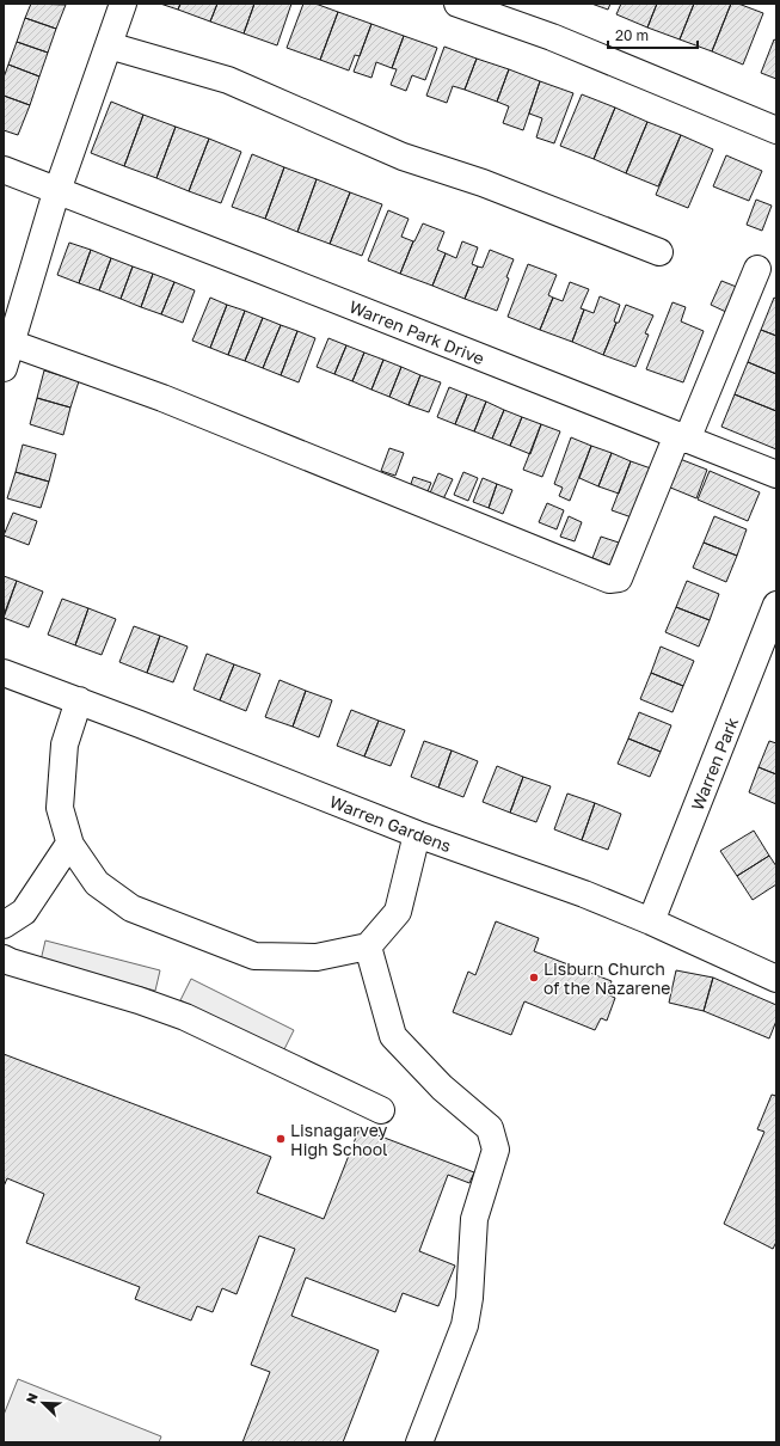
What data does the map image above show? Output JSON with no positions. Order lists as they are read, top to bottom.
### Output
{
  "streets": {
    "street": ["Warren Park Drive", "Warren Park", "Warren Gardens"]
  },
  "crossings": [
    ["Warren Park", "Warren Gardens"]
  ],
  "places": ["Lisburn Church of the Nazarene", "Lisnagarvey High School"],
  "scale_bar": "20 m",
  "north": "top left"
}
